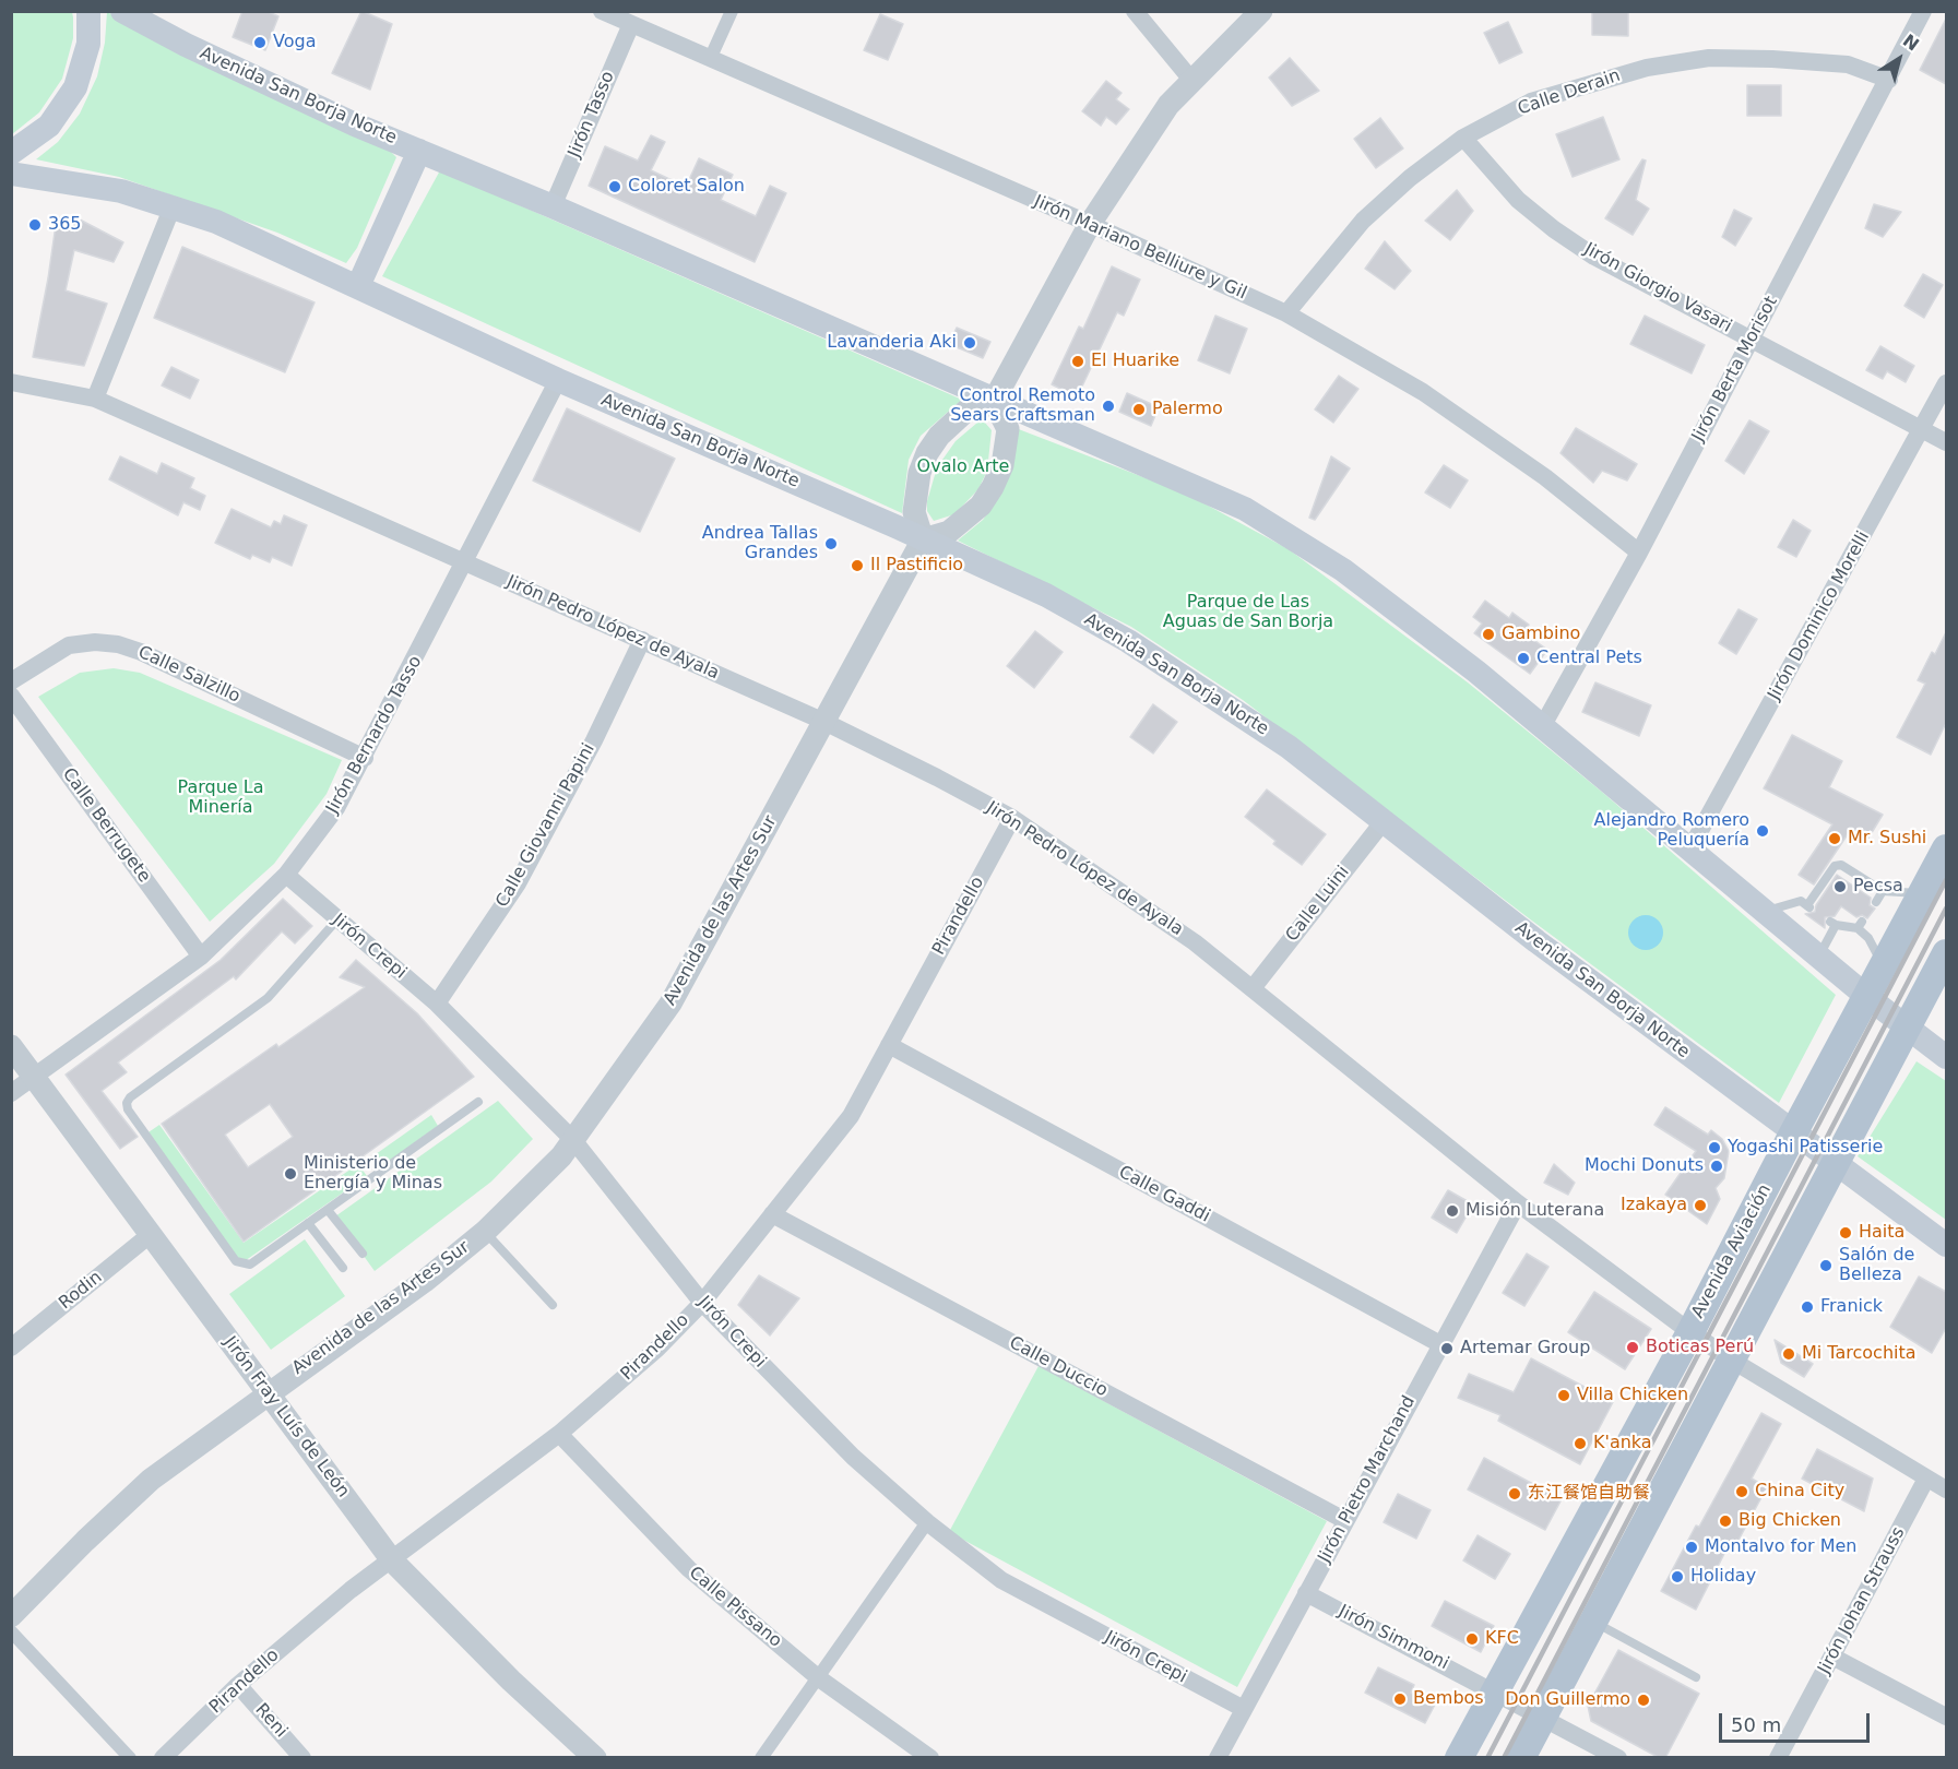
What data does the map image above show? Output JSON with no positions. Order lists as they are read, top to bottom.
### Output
{
  "streets": {
    "main road": ["Avenida San Borja Norte", "Avenida Aviación"],
    "street": [
      "Calle Derain",
      "Jirón Tasso",
      "Jirón Mariano Belliure y Gil",
      "Jirón Giorgio Vasari",
      "Jirón Berta Morisot",
      "Jirón Dominico Morelli",
      "Jirón Pedro López de Ayala",
      "Calle Salzillo",
      "Jirón Bernardo Tasso",
      "Calle Berrugete",
      "Calle Giovanni Papini",
      "Calle Luini",
      "Avenida de las Artes Sur",
      "Pirandello",
      "Jirón Crepi",
      "Calle Gaddi",
      "Rodin",
      "Calle Duccio",
      "Jirón Fray Luís de León",
      "Jirón Pietro Marchand",
      "Jirón Johan Strauss",
      "Calle Pissano",
      "Jirón Simmoni",
      "Reni"
    ]
  },
  "crossings": [
    ["Calle Derain", "Jirón Mariano Belliure y Gil"],
    ["Calle Derain", "Jirón Giorgio Vasari"],
    ["Calle Derain", "Jirón Berta Morisot"],
    ["Avenida San Borja Norte", "Jirón Tasso"],
    ["Avenida San Borja Norte", "Jirón Berta Morisot"],
    ["Avenida San Borja Norte", "Jirón Dominico Morelli"],
    ["Avenida San Borja Norte", "Jirón Bernardo Tasso"],
    ["Avenida San Borja Norte", "Calle Luini"],
    ["Avenida San Borja Norte", "Avenida de las Artes Sur"],
    ["Avenida San Borja Norte", "Avenida Aviación"],
    ["Jirón Tasso", "Jirón Mariano Belliure y Gil"],
    ["Jirón Mariano Belliure y Gil", "Jirón Berta Morisot"],
    ["Jirón Giorgio Vasari", "Jirón Berta Morisot"],
    ["Jirón Giorgio Vasari", "Jirón Dominico Morelli"],
    ["Jirón Pedro López de Ayala", "Jirón Bernardo Tasso"],
    ["Jirón Pedro López de Ayala", "Calle Giovanni Papini"],
    ["Jirón Pedro López de Ayala", "Calle Luini"],
    ["Jirón Pedro López de Ayala", "Avenida de las Artes Sur"],
    ["Jirón Pedro López de Ayala", "Pirandello"],
    ["Jirón Pedro López de Ayala", "Avenida Aviación"],
    ["Jirón Pedro López de Ayala", "Jirón Pietro Marchand"],
    ["Jirón Pedro López de Ayala", "Jirón Johan Strauss"],
    ["Calle Salzillo", "Jirón Bernardo Tasso"],
    ["Jirón Bernardo Tasso", "Calle Berrugete"],
    ["Jirón Bernardo Tasso", "Jirón Crepi"],
    ["Jirón Bernardo Tasso", "Jirón Fray Luís de León"],
    ["Calle Giovanni Papini", "Jirón Crepi"],
    ["Avenida de las Artes Sur", "Jirón Crepi"],
    ["Avenida de las Artes Sur", "Jirón Fray Luís de León"],
    ["Pirandello", "Jirón Crepi"],
    ["Pirandello", "Calle Gaddi"],
    ["Pirandello", "Calle Duccio"],
    ["Pirandello", "Jirón Fray Luís de León"],
    ["Pirandello", "Calle Pissano"],
    ["Pirandello", "Reni"],
    ["Jirón Crepi", "Jirón Pietro Marchand"],
    ["Calle Gaddi", "Jirón Pietro Marchand"],
    ["Avenida Aviación", "Jirón Simmoni"],
    ["Rodin", "Jirón Fray Luís de León"],
    ["Calle Duccio", "Jirón Pietro Marchand"],
    ["Jirón Pietro Marchand", "Jirón Simmoni"]
  ],
  "parks": ["Ovalo Arte", "Parque de Las Aguas de San Borja", "Parque La Minería"],
  "places": [
    "Voga",
    "Coloret Salon",
    "365",
    "Lavanderia Aki",
    "El Huarike",
    "Control Remoto Sears Craftsman",
    "Palermo",
    "Andrea Tallas Grandes",
    "Il Pastificio",
    "Gambino",
    "Central Pets",
    "Alejandro Romero Peluquería",
    "Mr. Sushi",
    "Pecsa",
    "Yogashi Patisserie",
    "Mochi Donuts",
    "Ministerio de Energía y Minas",
    "Izakaya",
    "Misión Luterana",
    "Haita",
    "Salón de Belleza",
    "Franick",
    "Boticas Perú",
    "Artemar Group",
    "Mi Tarcochita",
    "Villa Chicken",
    "K'anka",
    "China City",
    "东江餐馆自助餐",
    "Big Chicken",
    "Montalvo for Men",
    "Holiday",
    "KFC",
    "Bembos",
    "Don Guillermo"
  ],
  "scale_bar": "50 m",
  "north": "top right"
}
